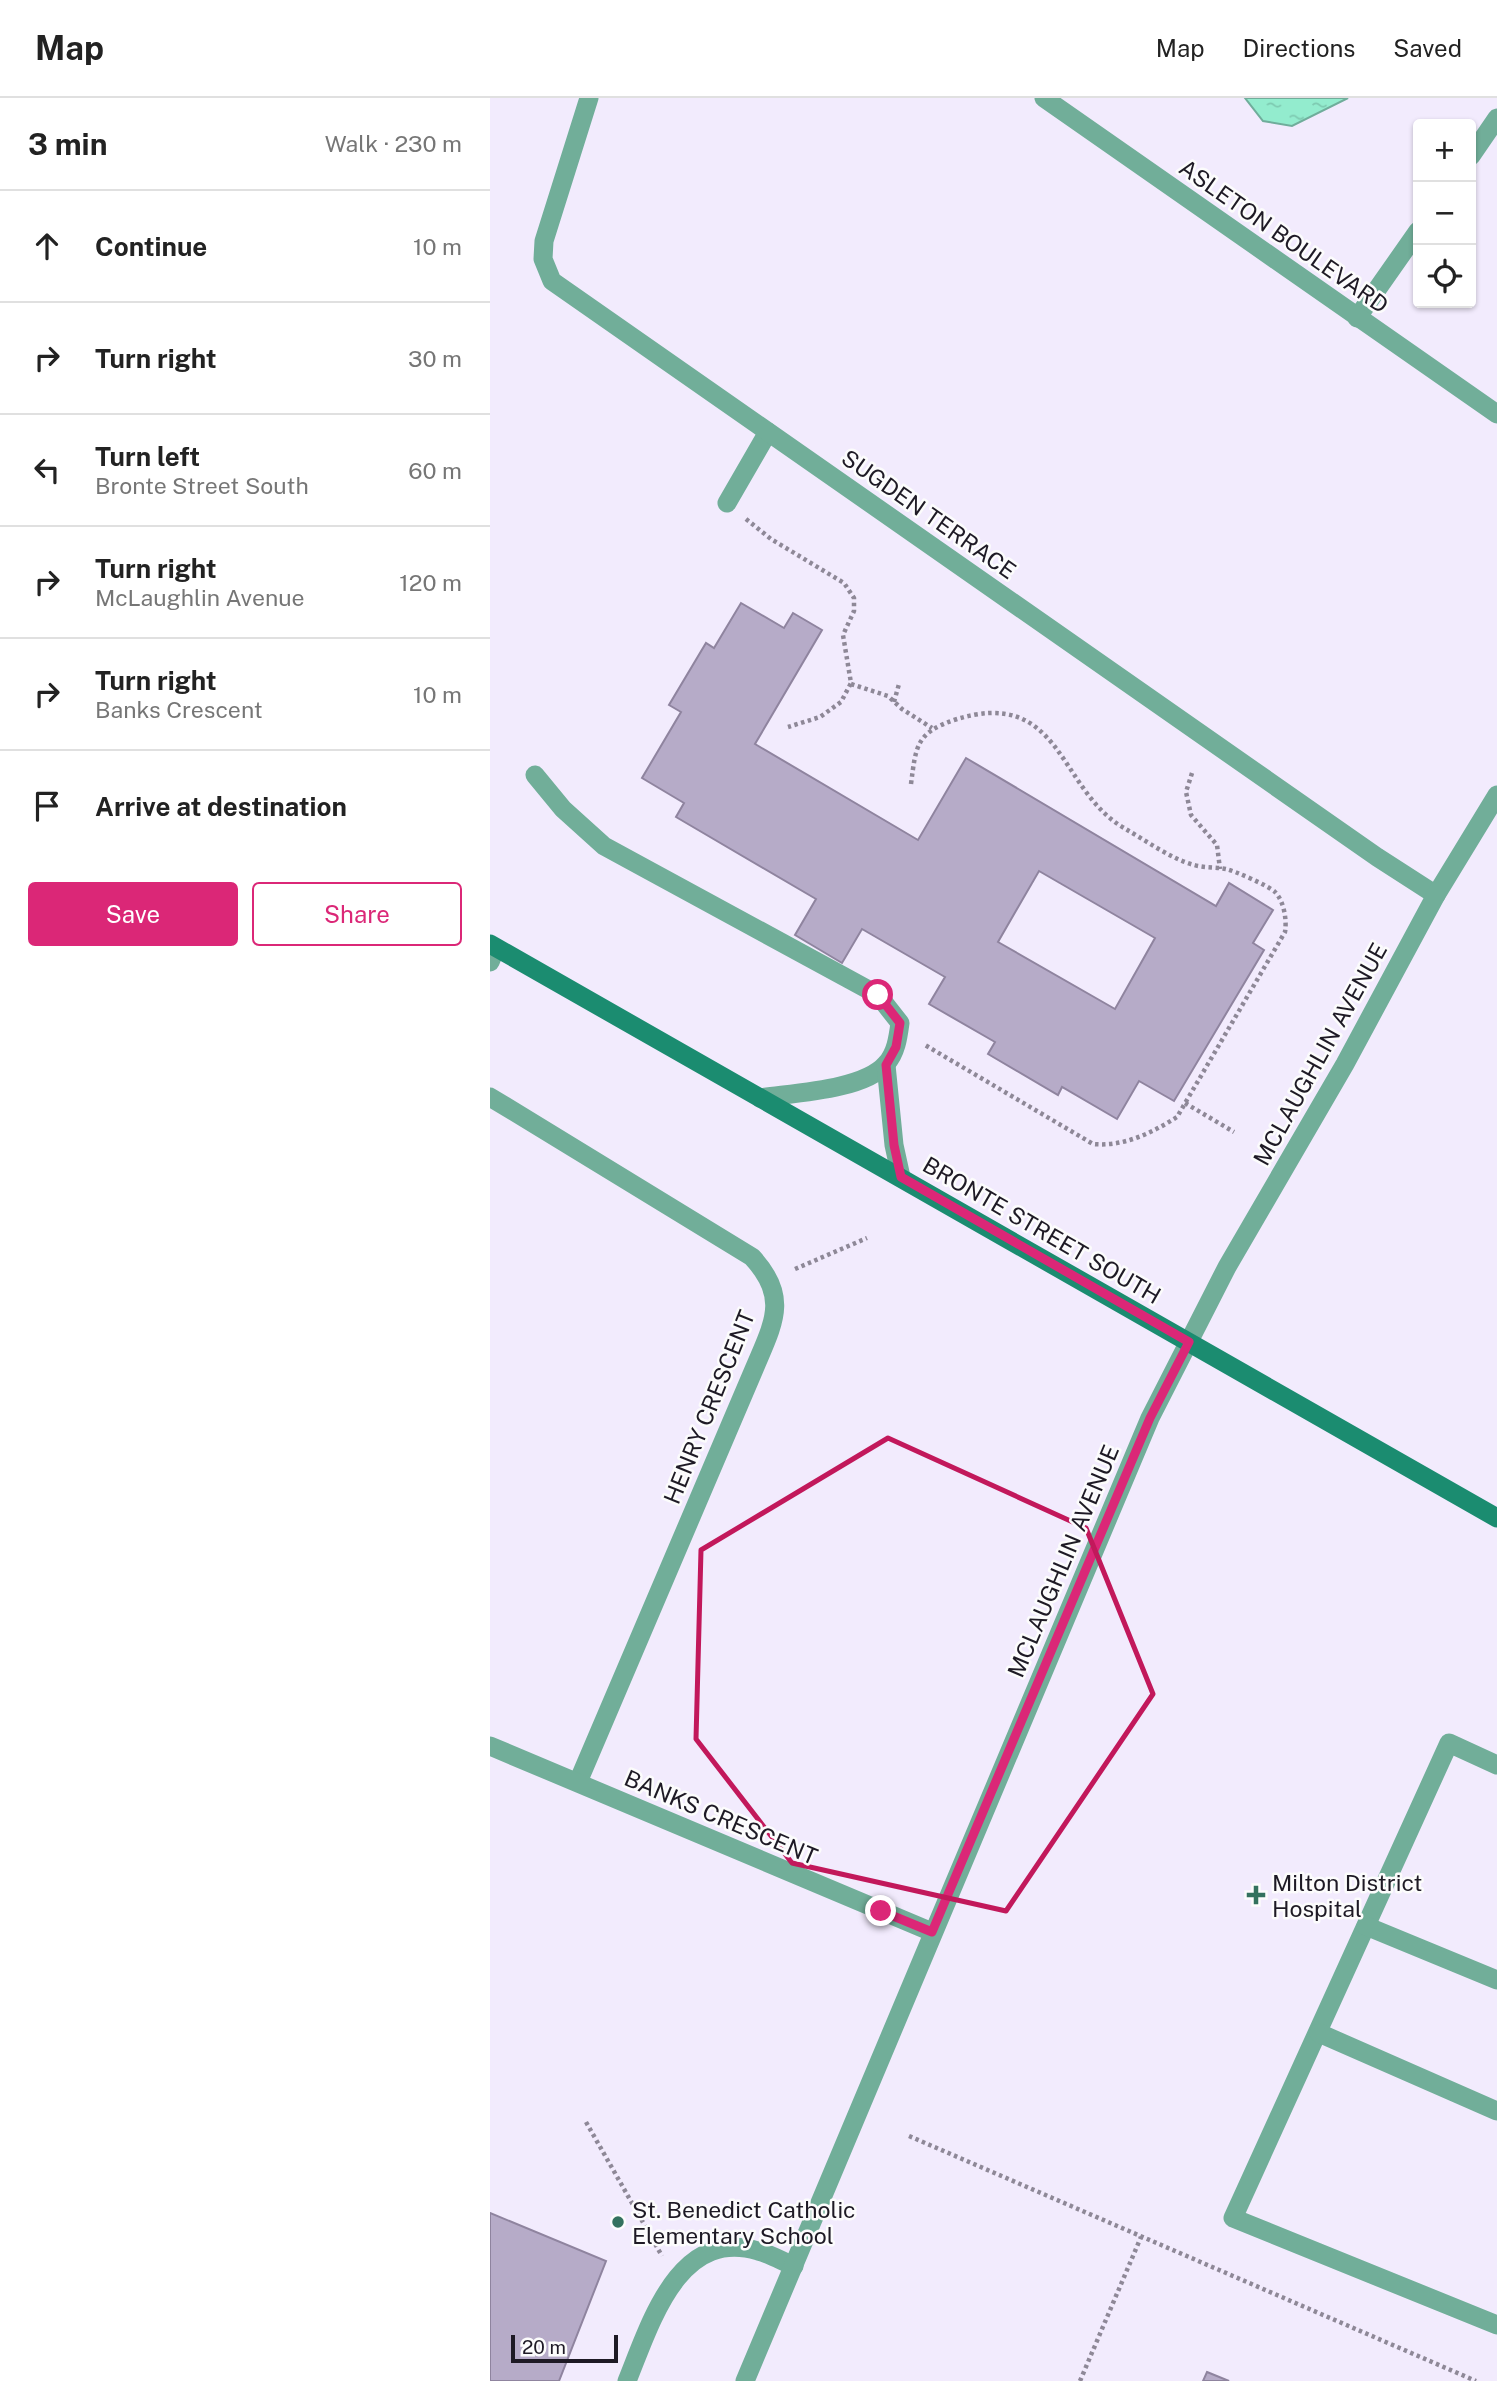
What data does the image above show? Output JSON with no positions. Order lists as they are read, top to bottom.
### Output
{
  "streets": {
    "main road": ["BRONTE STREET SOUTH"],
    "street": [
      "ASLETON BOULEVARD",
      "SUGDEN TERRACE",
      "MCLAUGHLIN AVENUE",
      "HENRY CRESCENT",
      "BANKS CRESCENT"
    ]
  },
  "crossings": [
    ["SUGDEN TERRACE", "MCLAUGHLIN AVENUE"],
    ["MCLAUGHLIN AVENUE", "BRONTE STREET SOUTH"],
    ["MCLAUGHLIN AVENUE", "BANKS CRESCENT"],
    ["HENRY CRESCENT", "BANKS CRESCENT"]
  ],
  "places": {
    "health": ["Milton District Hospital"],
    "other": ["St. Benedict Catholic Elementary School"]
  },
  "scale_bar": "20 m",
  "page": {
    "header": "Map",
    "nav": ["Map", "Directions", "Saved"],
    "heading": ["3 min", "Walk · 230 m"],
    "map_buttons": ["+", "−"],
    "list": [
      ["Continue", "10 m"],
      ["Turn right", "30 m"],
      ["Turn left", "Bronte Street South", "60 m"],
      ["Turn right", "McLaughlin Avenue", "120 m"],
      ["Turn right", "Banks Crescent", "10 m"],
      "Arrive at destination"
    ],
    "buttons": ["Save", "Share"],
    "scale": "20 m"
  }
}
